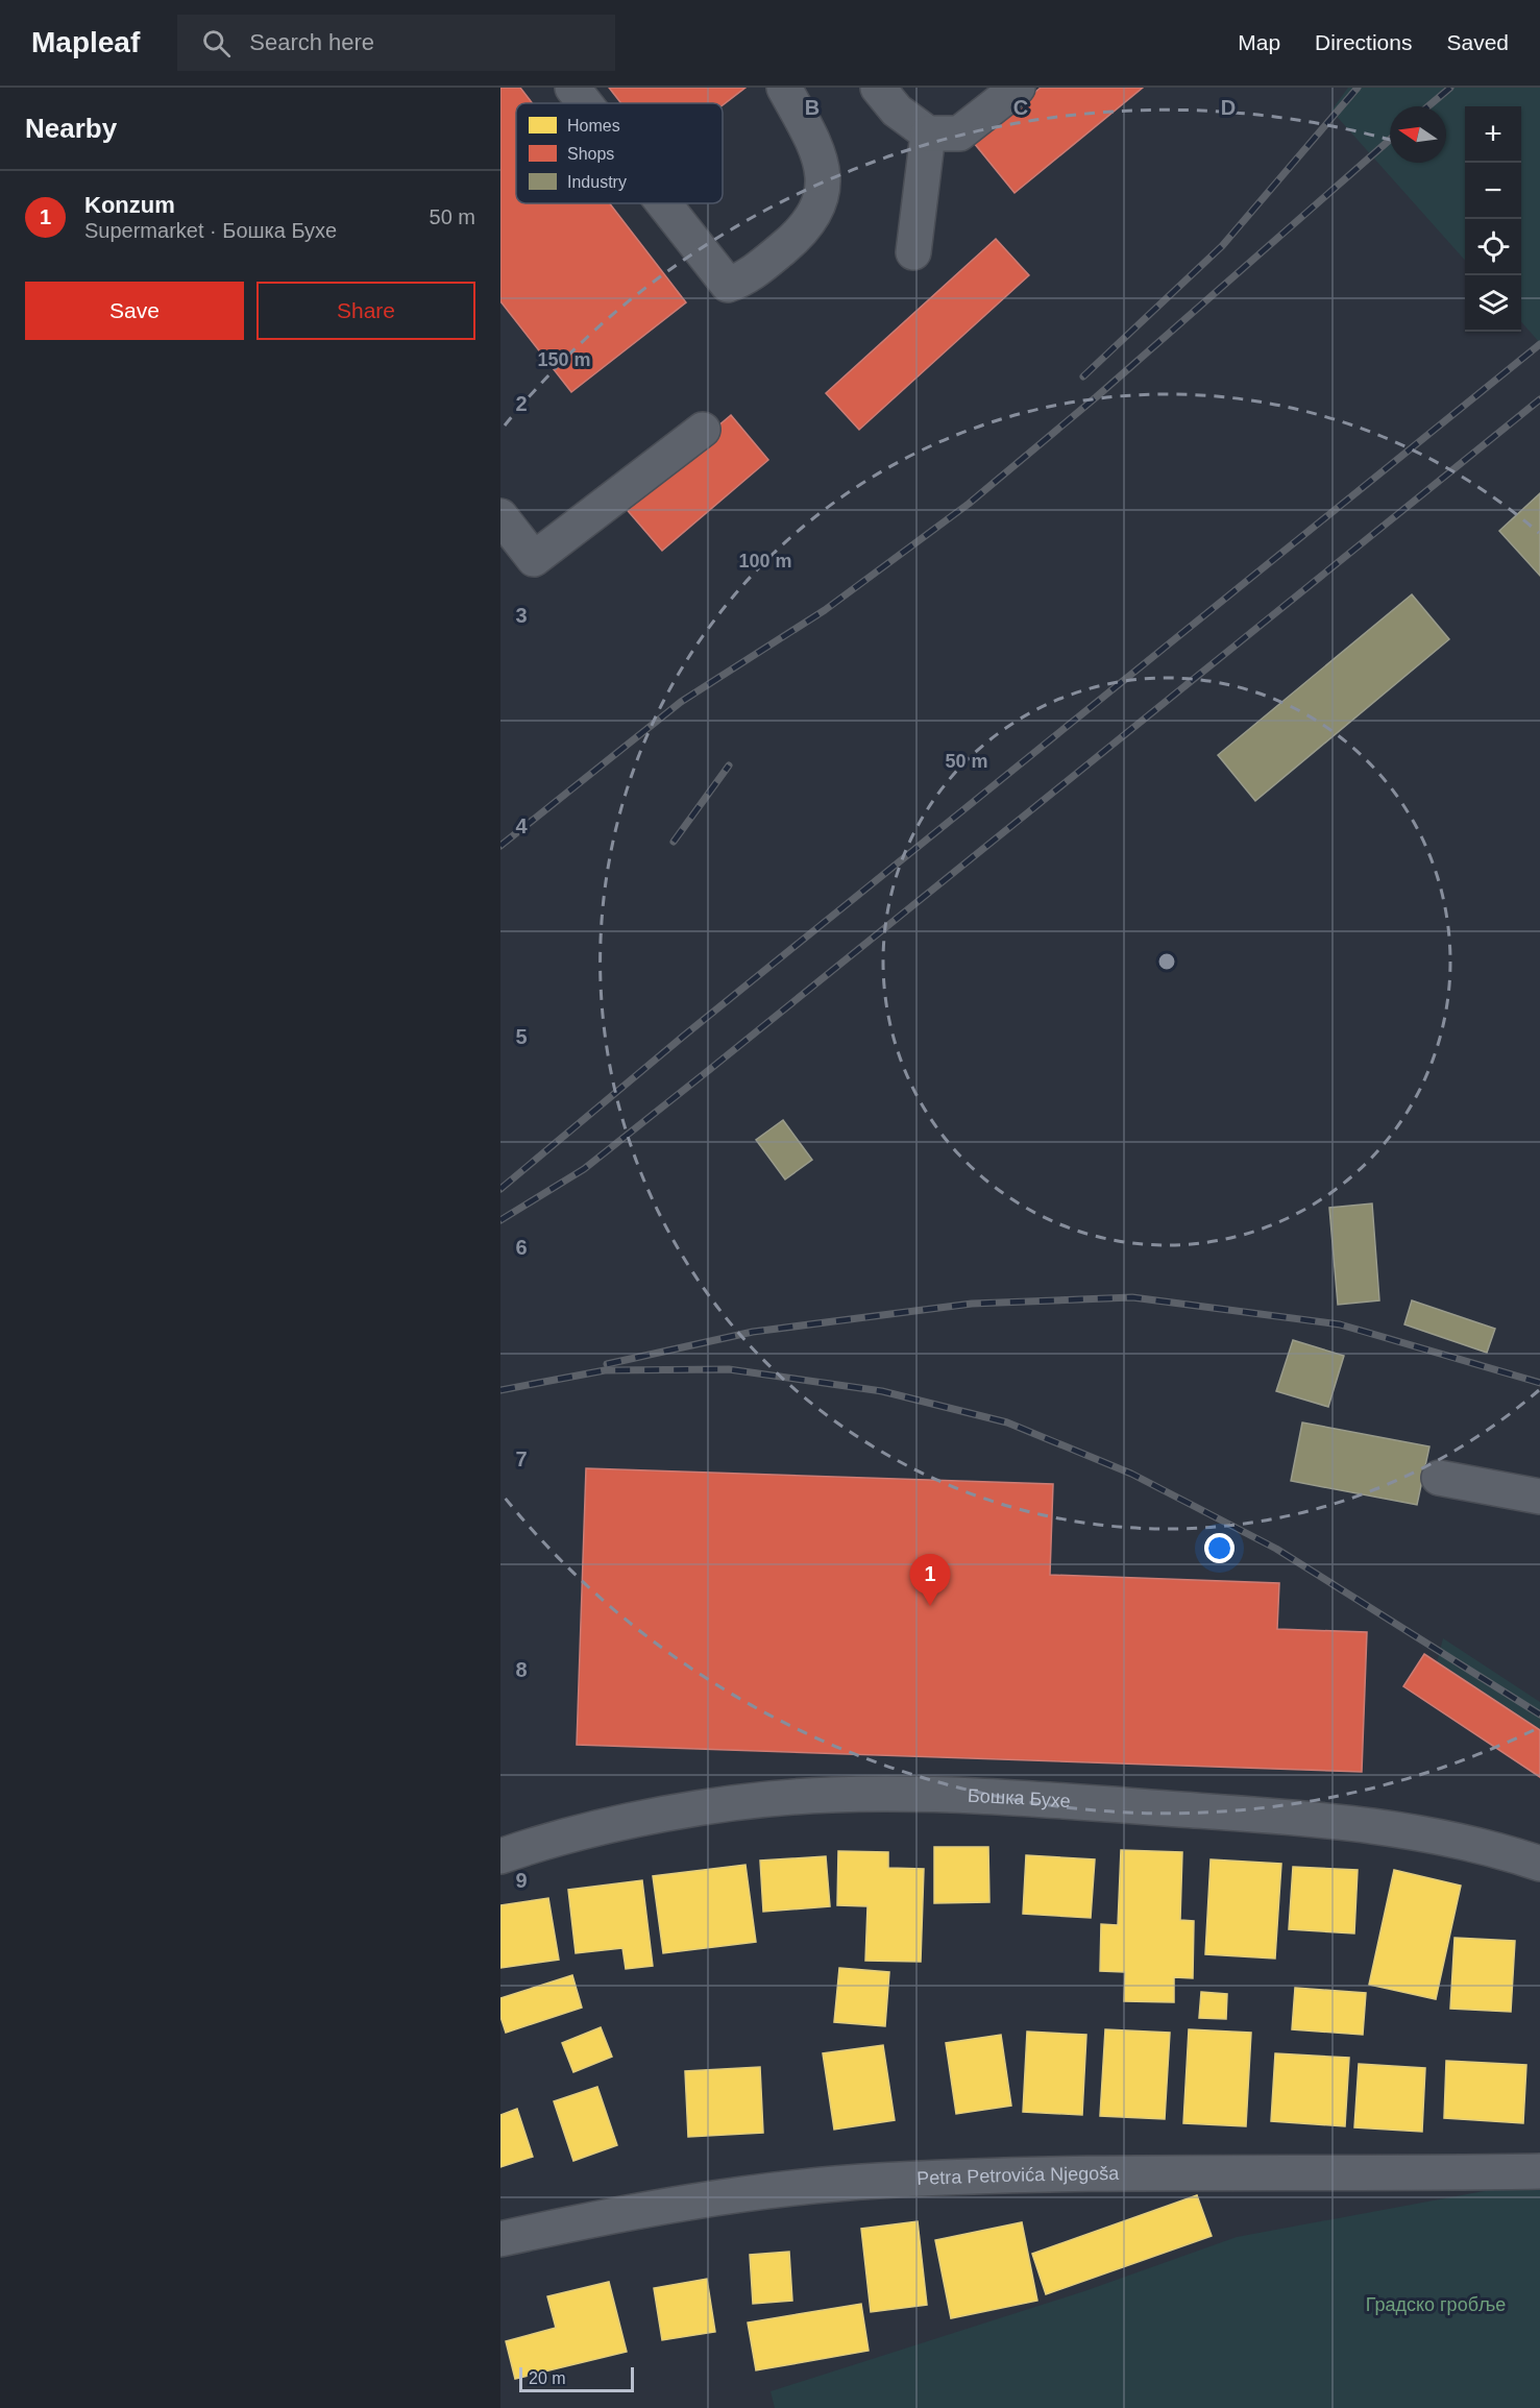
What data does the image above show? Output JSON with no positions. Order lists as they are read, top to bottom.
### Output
{
  "streets": {
    "street": ["Бошка Бухе", "Petra Petrovića Njegoša"]
  },
  "parks": ["Градско гробље"],
  "legend": ["Homes", "Shops", "Industry"],
  "scale_bar": "20 m",
  "north": "left",
  "page": {
    "header": "Mapleaf",
    "search": "Search here",
    "nav": ["Map", "Directions", "Saved"],
    "heading": "Nearby",
    "map_buttons": ["+", "−"],
    "list": [
      {
        "mark": "1",
        "name": "Konzum",
        "note": "Supermarket · Бошка Бухе",
        "value": "50 m"
      }
    ],
    "buttons": ["Save", "Share"],
    "pins": "1",
    "scale": "20 m"
  },
  "grid": {
    "columns": ["B", "C", "D"],
    "rows": [
      "2",
      "3",
      "4",
      "5",
      "6",
      "7",
      "8",
      "9"
    ]
  },
  "rings": ["150 m", "100 m", "50 m"]
}
